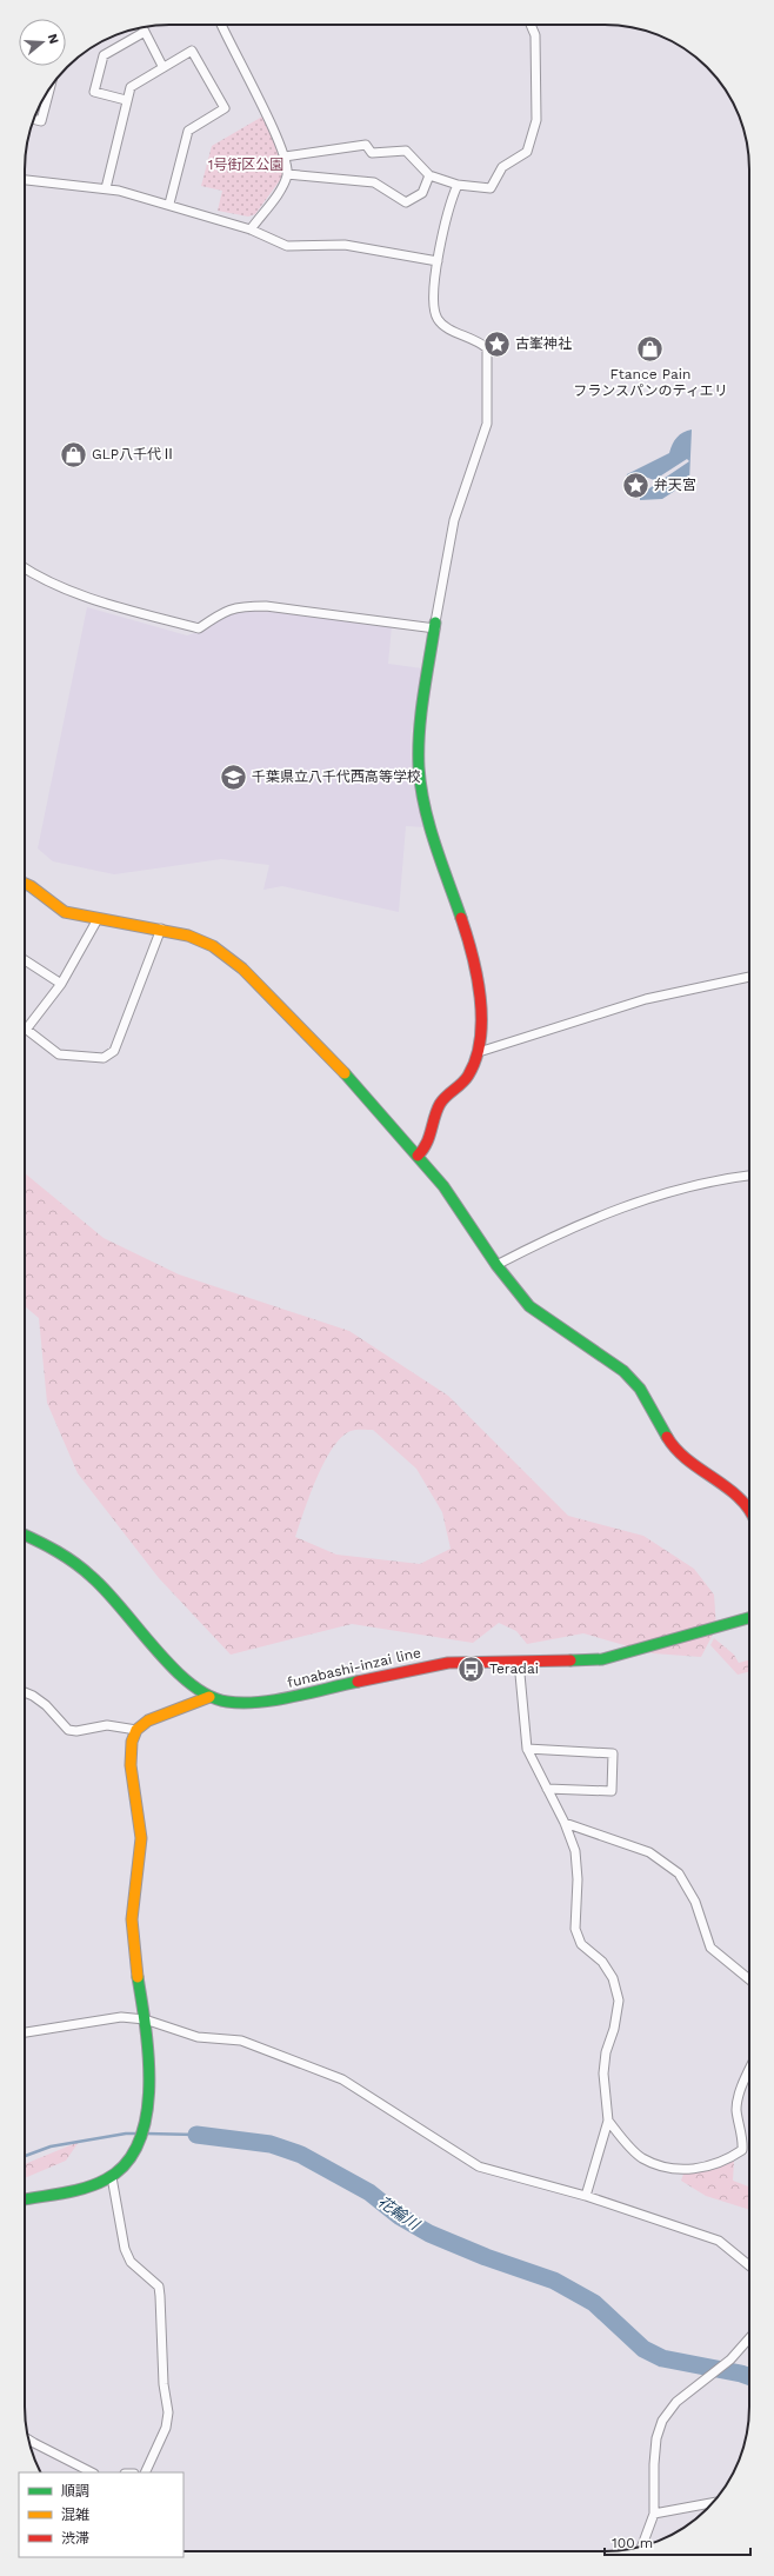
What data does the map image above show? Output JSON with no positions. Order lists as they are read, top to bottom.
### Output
{
  "streets": {
    "street": ["funabashi-inzai line"]
  },
  "water": ["花輪川"],
  "parks": ["1号街区公園"],
  "places": {
    "place": ["古峯神社", "弁天宮"],
    "shop": ["Ftance Pain フランスパンのティエリ", "GLP八千代Ⅱ"],
    "school or university": ["千葉県立八千代西高等学校"],
    "bus stop": ["Teradai"]
  },
  "legend": ["順調", "混雑", "渋滞"],
  "scale_bar": "100 m",
  "north": "right"
}
